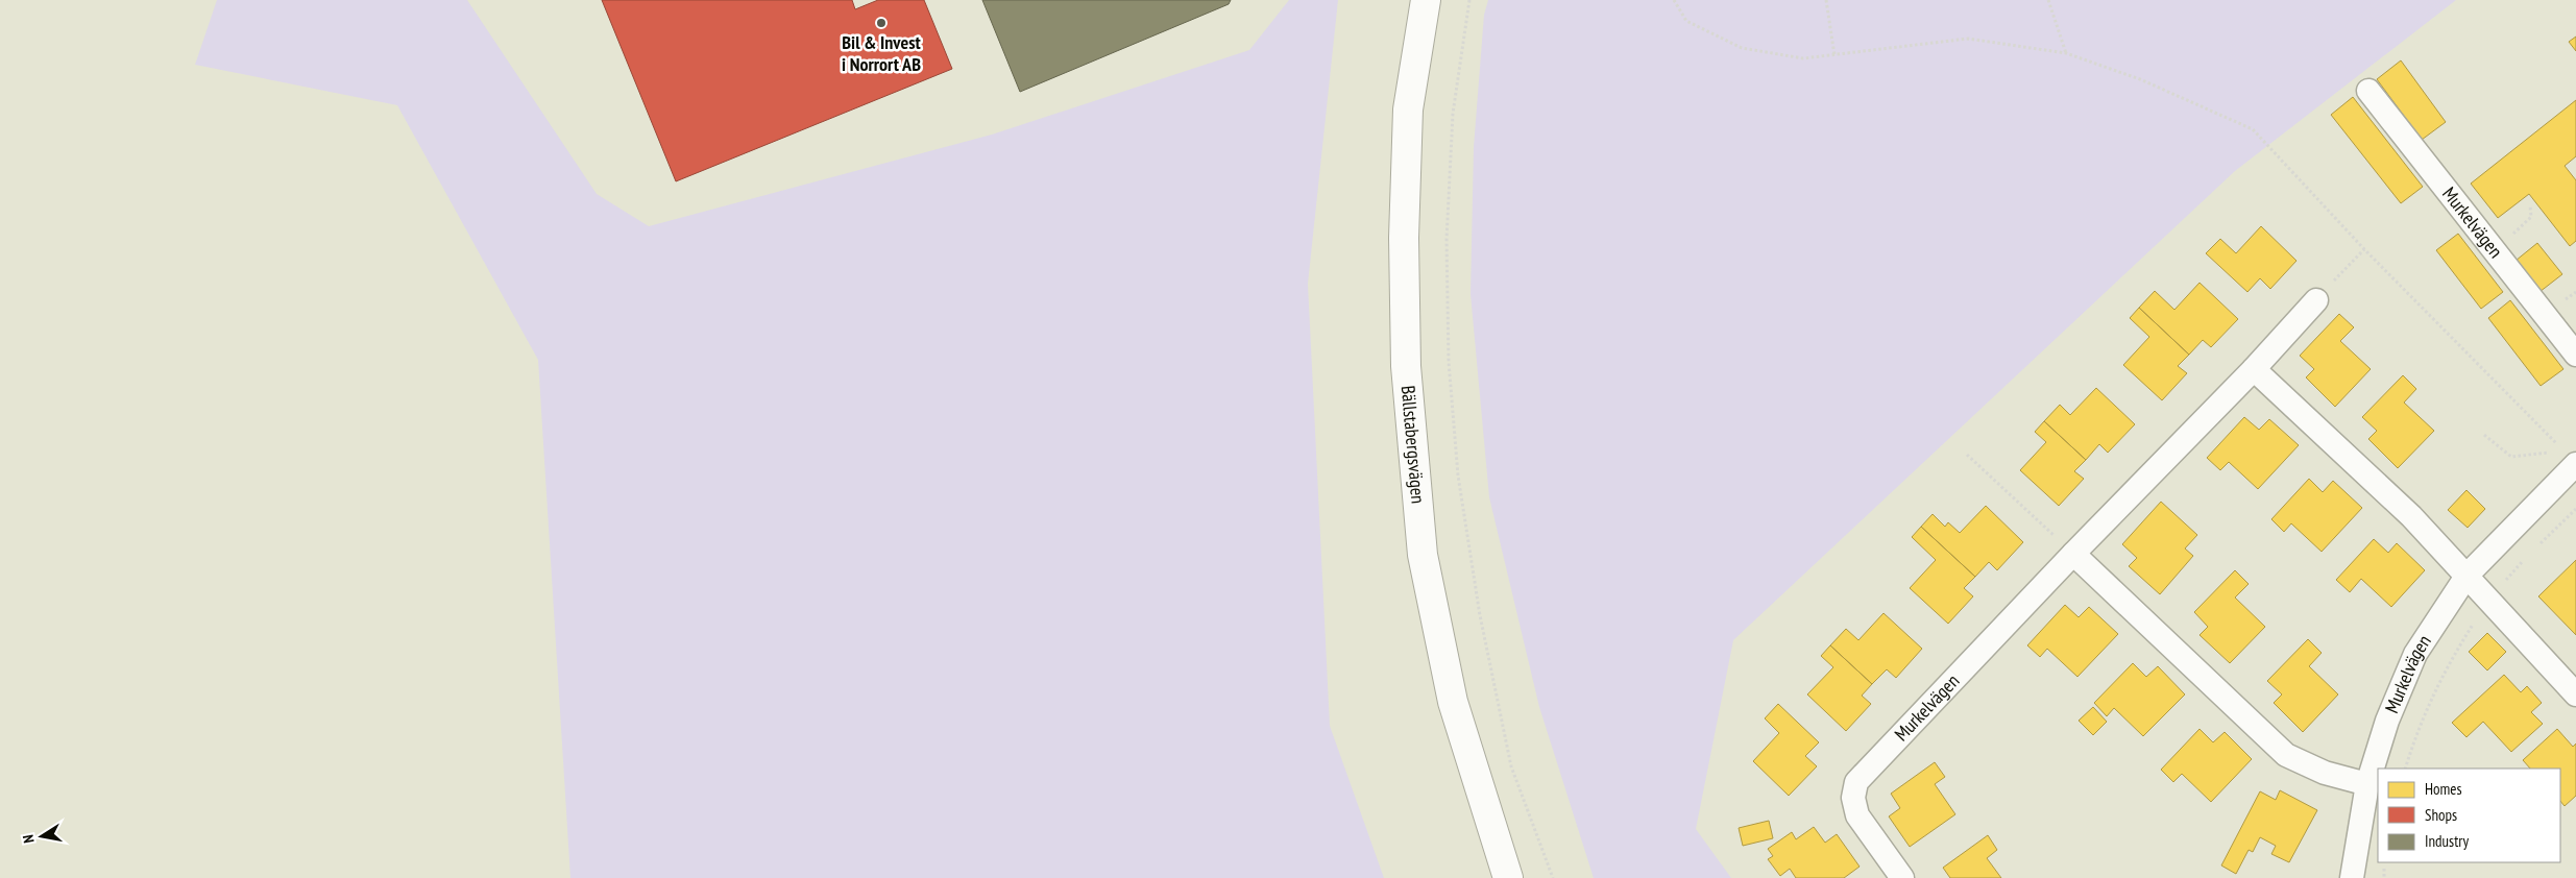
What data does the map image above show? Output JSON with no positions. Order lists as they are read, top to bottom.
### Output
{
  "streets": {
    "street": ["Murkelvägen", "Bällstabergsvägen"]
  },
  "places": ["Bil & Invest i Norrort AB"],
  "legend": ["Homes", "Shops", "Industry"],
  "north": "left"
}
